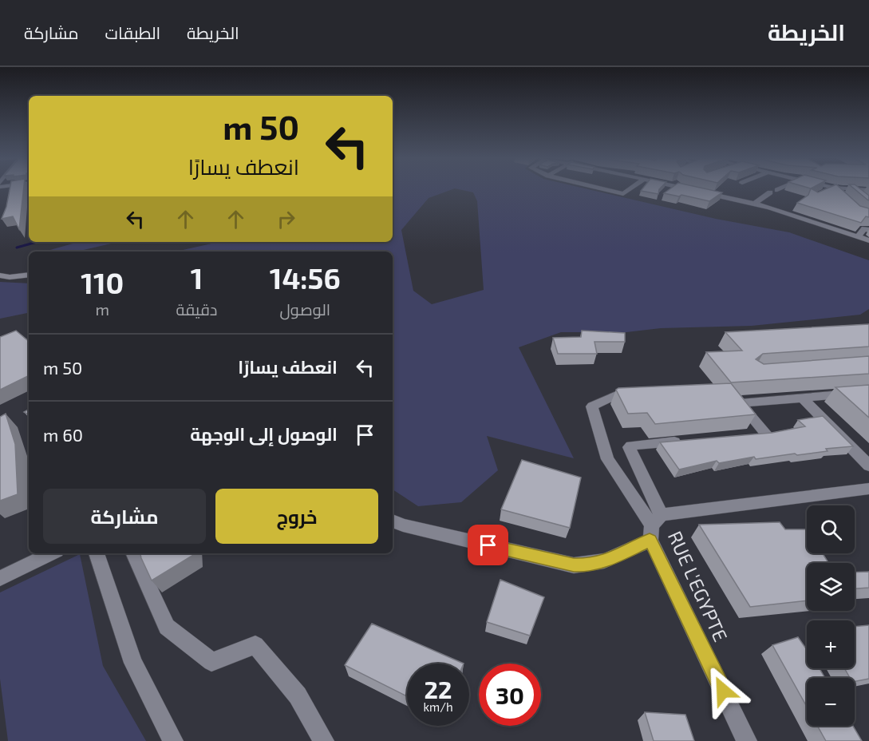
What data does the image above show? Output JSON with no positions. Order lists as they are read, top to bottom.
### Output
{
  "streets": {
    "street": ["RUE L'EGYPTE"]
  },
  "page": {
    "header": "الخريطة",
    "nav": ["الخريطة", "الطبقات", "مشاركة"],
    "turn": ["50 m", "انعطف يسارًا"],
    "eta": [
      "14:56",
      "الوصول",
      "1",
      "دقيقة",
      "110",
      "m"
    ],
    "list": [
      {
        "name": "انعطف يسارًا",
        "value": "50 m"
      },
      {
        "name": "الوصول إلى الوجهة",
        "value": "60 m"
      }
    ],
    "buttons": ["خروج", "مشاركة"],
    "map_buttons": ["+", "−"],
    "speed": "22 km/h",
    "limit": "30"
  }
}
